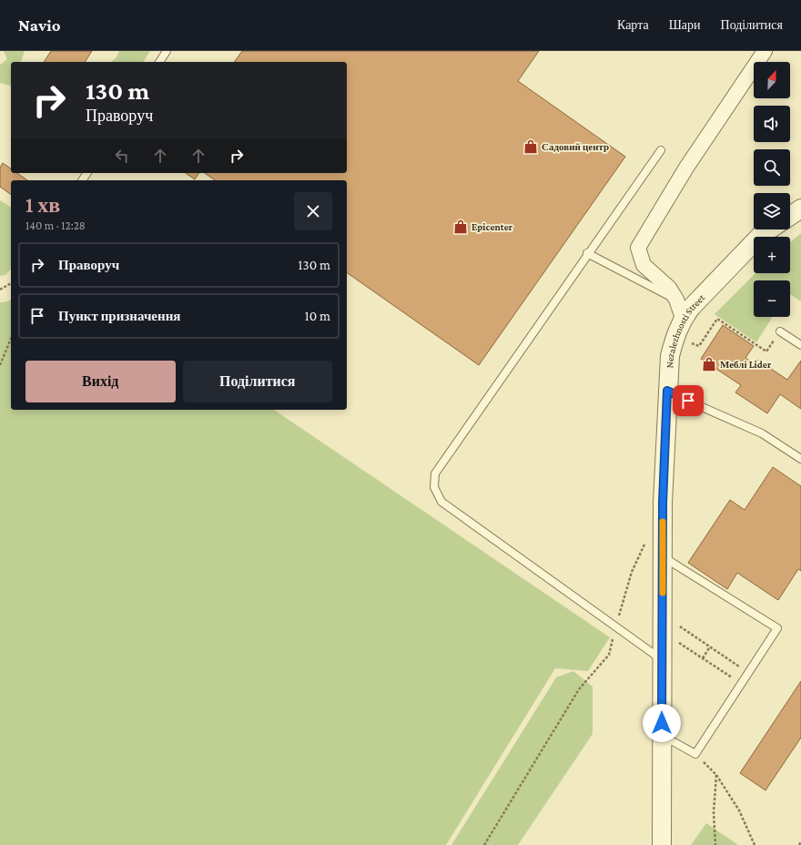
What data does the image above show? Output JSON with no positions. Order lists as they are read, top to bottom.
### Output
{
  "streets": {
    "street": ["Nezalezhnosti Street"]
  },
  "places": {
    "shop": ["Садовий центр", "Epicenter", "Меблі Lider"]
  },
  "north": "top right",
  "page": {
    "header": "Navio",
    "nav": ["Карта", "Шари", "Поділитися"],
    "map_buttons": ["+", "−"],
    "turn": ["130 m", "Праворуч"],
    "heading": ["1 хв", "140 m · 12:28"],
    "list": [
      {
        "name": "Праворуч",
        "value": "130 m"
      },
      {
        "name": "Пункт призначення",
        "value": "10 m"
      }
    ],
    "buttons": ["Вихід", "Поділитися"]
  }
}
